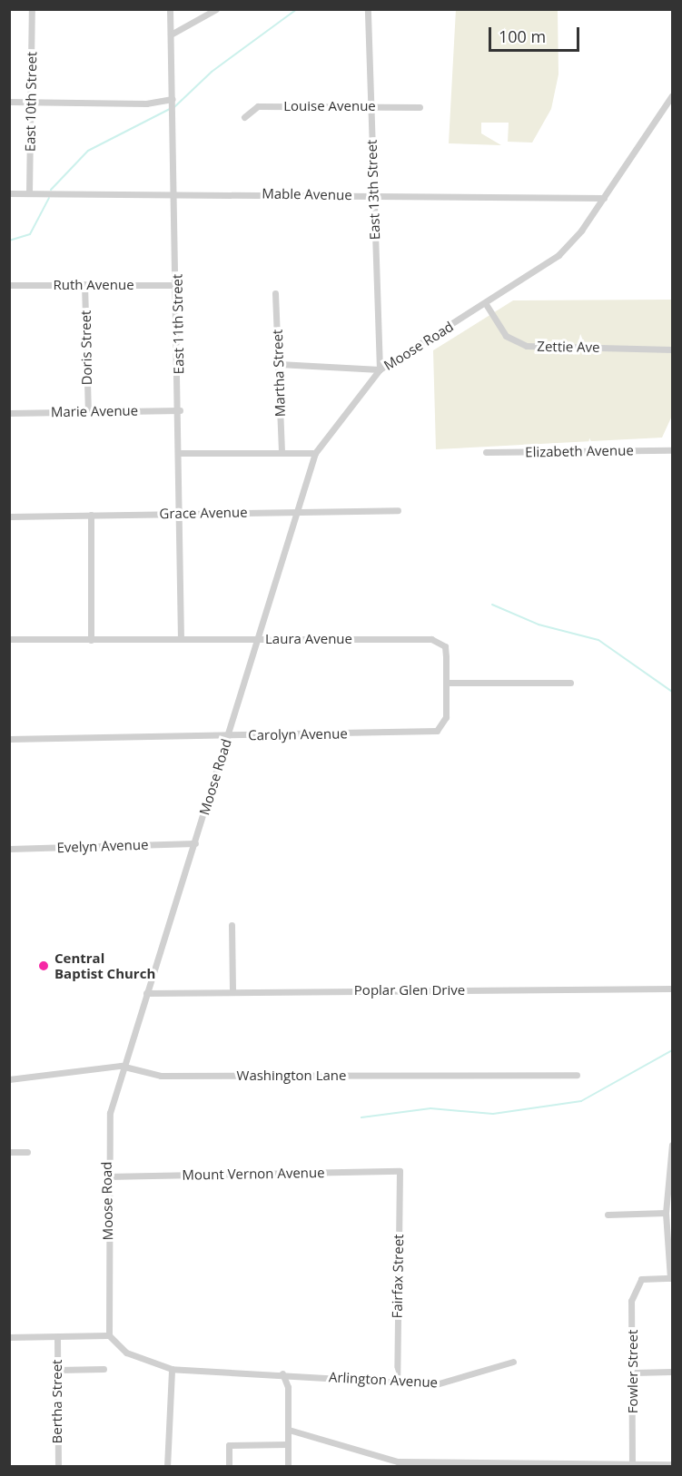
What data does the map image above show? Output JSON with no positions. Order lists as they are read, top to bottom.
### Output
{
  "streets": {
    "street": [
      "East 10th Street",
      "Louise Avenue",
      "East 13th Street",
      "Mable Avenue",
      "Ruth Avenue",
      "East 11th Street",
      "Moose Road",
      "Zettie Ave",
      "Doris Street",
      "Martha Street",
      "Marie Avenue",
      "Elizabeth Avenue",
      "Grace Avenue",
      "Laura Avenue",
      "Carolyn Avenue",
      "Evelyn Avenue",
      "Poplar Glen Drive",
      "Washington Lane",
      "Mount Vernon Avenue",
      "Fairfax Street",
      "Fowler Street",
      "Arlington Avenue",
      "Bertha Street"
    ]
  },
  "crossings": [
    ["East 10th Street", "Mable Avenue"],
    ["Louise Avenue", "East 13th Street"],
    ["East 13th Street", "Mable Avenue"],
    ["East 13th Street", "Moose Road"],
    ["Mable Avenue", "East 11th Street"],
    ["Mable Avenue", "Moose Road"],
    ["Ruth Avenue", "East 11th Street"],
    ["Ruth Avenue", "Doris Street"],
    ["East 11th Street", "Marie Avenue"],
    ["East 11th Street", "Grace Avenue"],
    ["East 11th Street", "Laura Avenue"],
    ["Moose Road", "Zettie Ave"],
    ["Moose Road", "Grace Avenue"],
    ["Moose Road", "Laura Avenue"],
    ["Moose Road", "Carolyn Avenue"],
    ["Moose Road", "Evelyn Avenue"],
    ["Moose Road", "Poplar Glen Drive"],
    ["Moose Road", "Washington Lane"],
    ["Moose Road", "Mount Vernon Avenue"],
    ["Doris Street", "Marie Avenue"],
    ["Laura Avenue", "Carolyn Avenue"],
    ["Mount Vernon Avenue", "Fairfax Street"],
    ["Fairfax Street", "Arlington Avenue"]
  ],
  "places": ["Central Baptist Church"],
  "scale_bar": "100 m"
}
